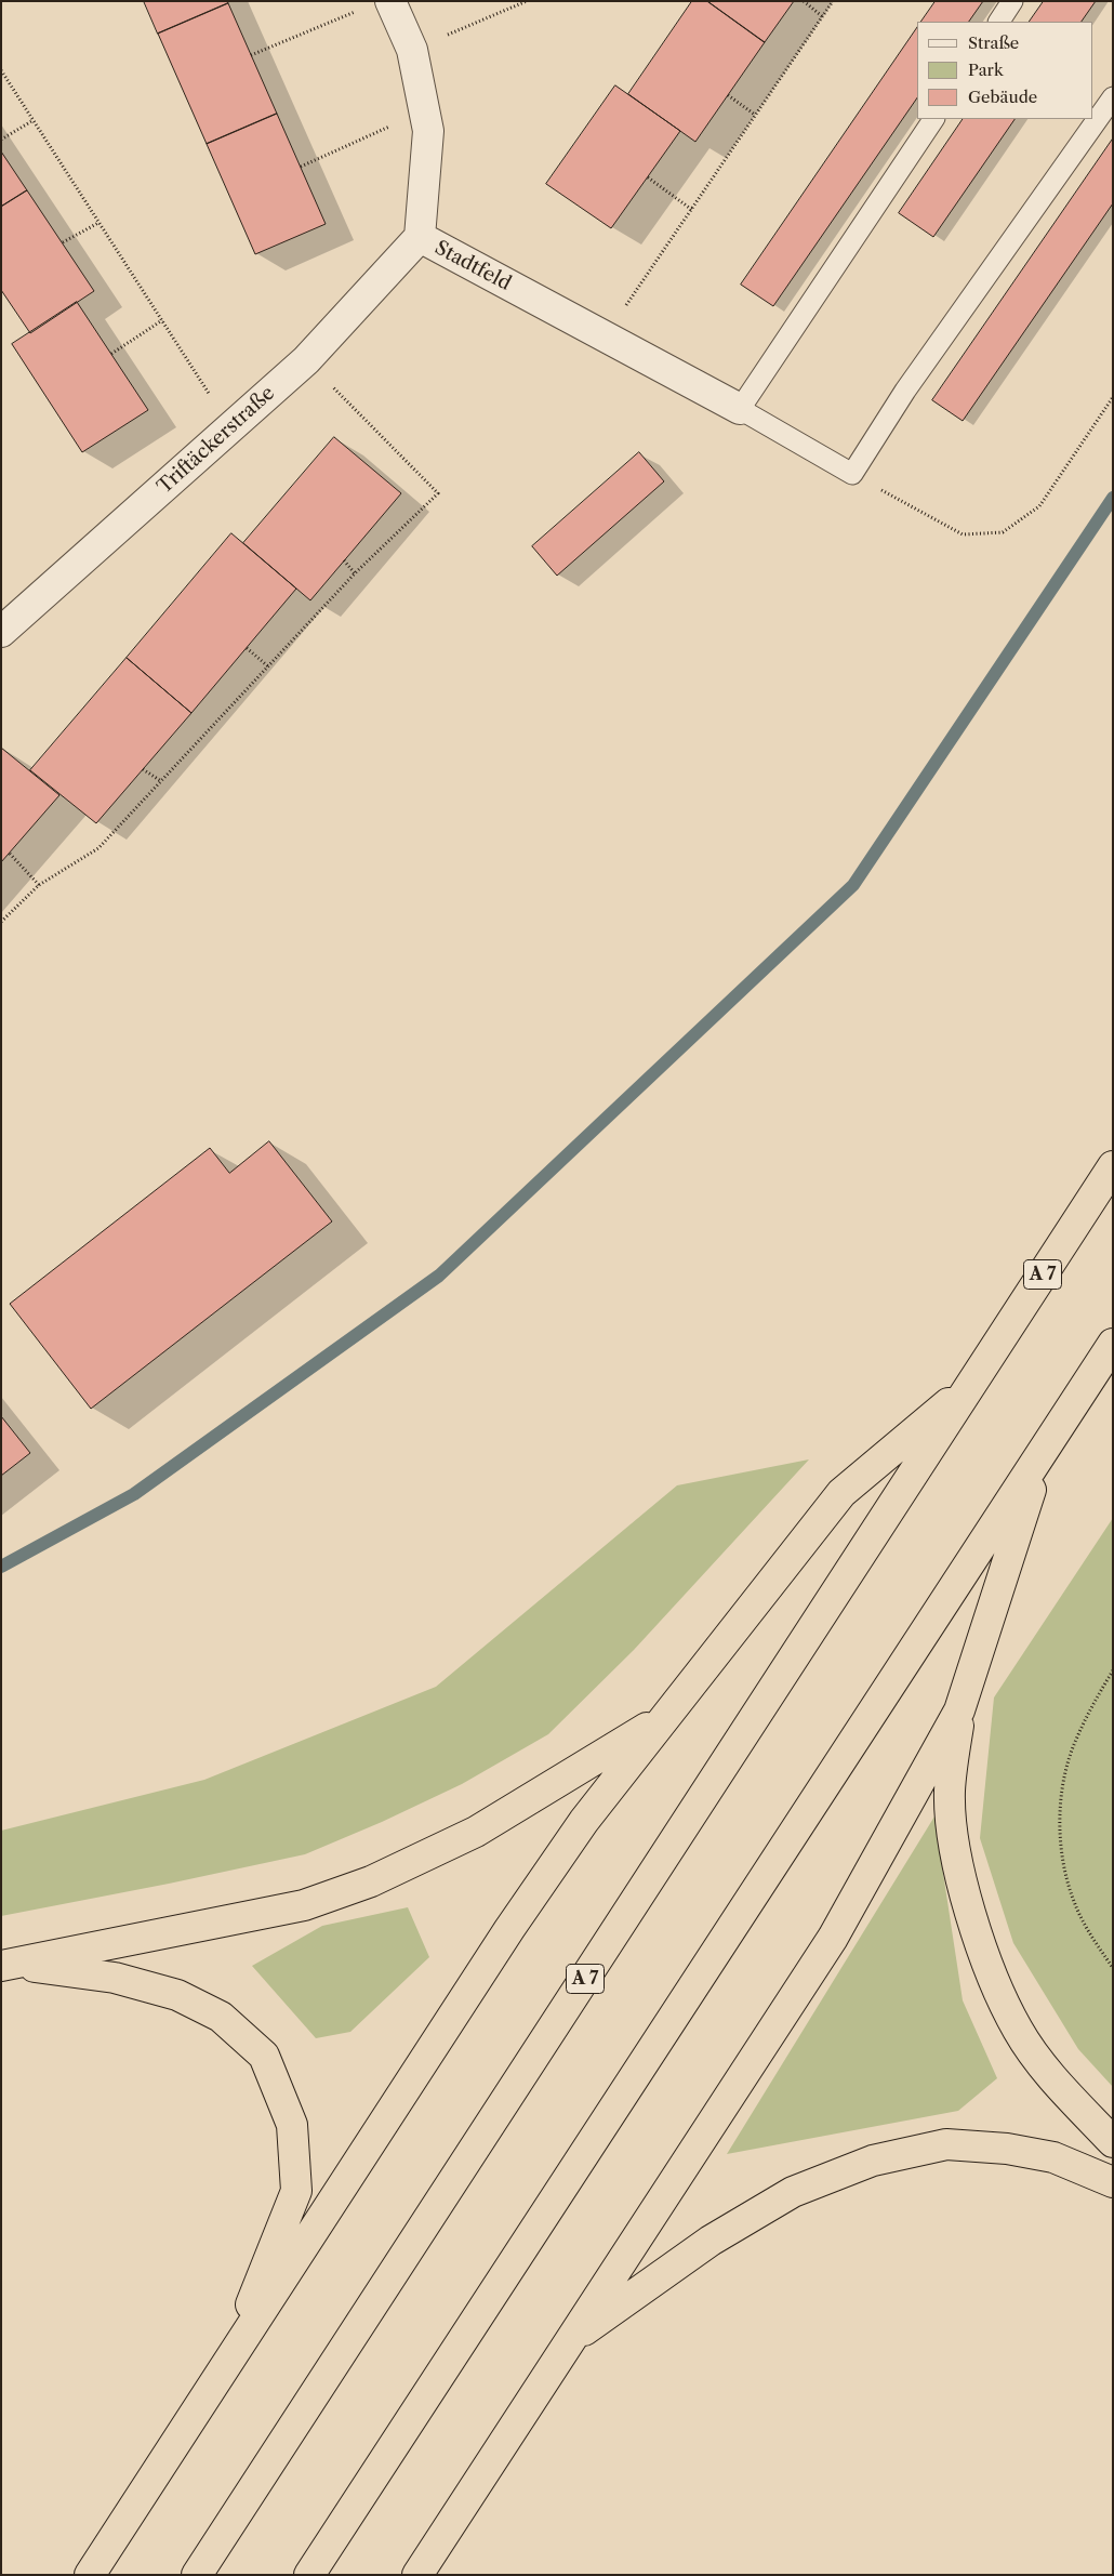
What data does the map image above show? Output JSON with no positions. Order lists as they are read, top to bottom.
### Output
{
  "streets": {
    "highway": ["A 7"],
    "street": ["Stadtfeld", "Triftäckerstraße"]
  },
  "crossings": [
    ["Stadtfeld", "Triftäckerstraße"]
  ],
  "legend": ["Straße", "Park", "Gebäude"]
}
